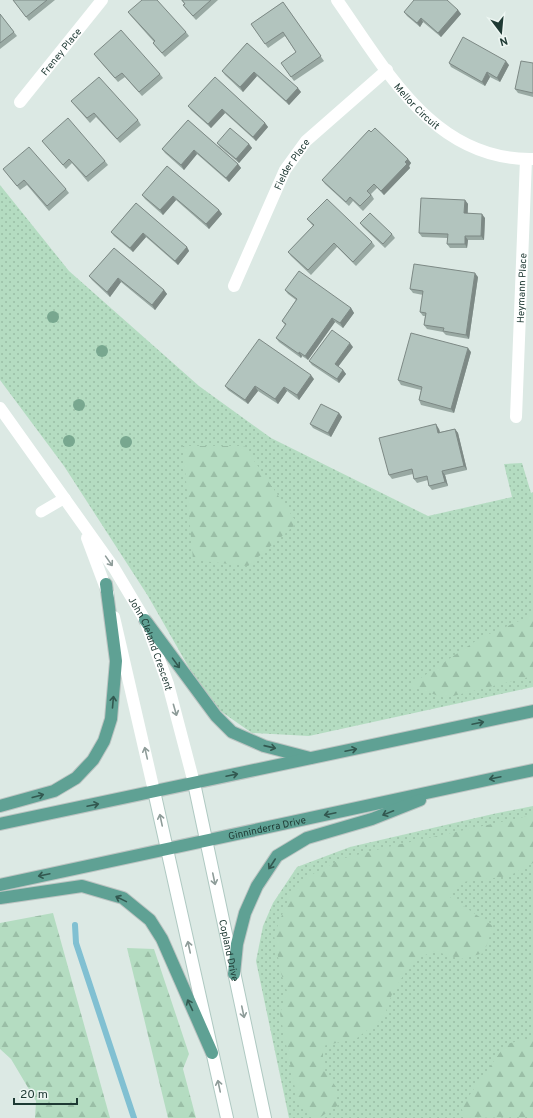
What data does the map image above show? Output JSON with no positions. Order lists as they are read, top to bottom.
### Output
{
  "streets": {
    "main road": ["Ginninderra Drive"],
    "street": [
      "Freney Place",
      "Mellor Circuit",
      "Fielder Place",
      "Heymann Place",
      "John Cleland Crescent",
      "Copland Drive"
    ]
  },
  "crossings": [
    ["Mellor Circuit", "Fielder Place"],
    ["Mellor Circuit", "Heymann Place"],
    ["John Cleland Crescent", "Copland Drive"],
    ["Ginninderra Drive", "Copland Drive"]
  ],
  "scale_bar": "20 m",
  "north": "bottom"
}
